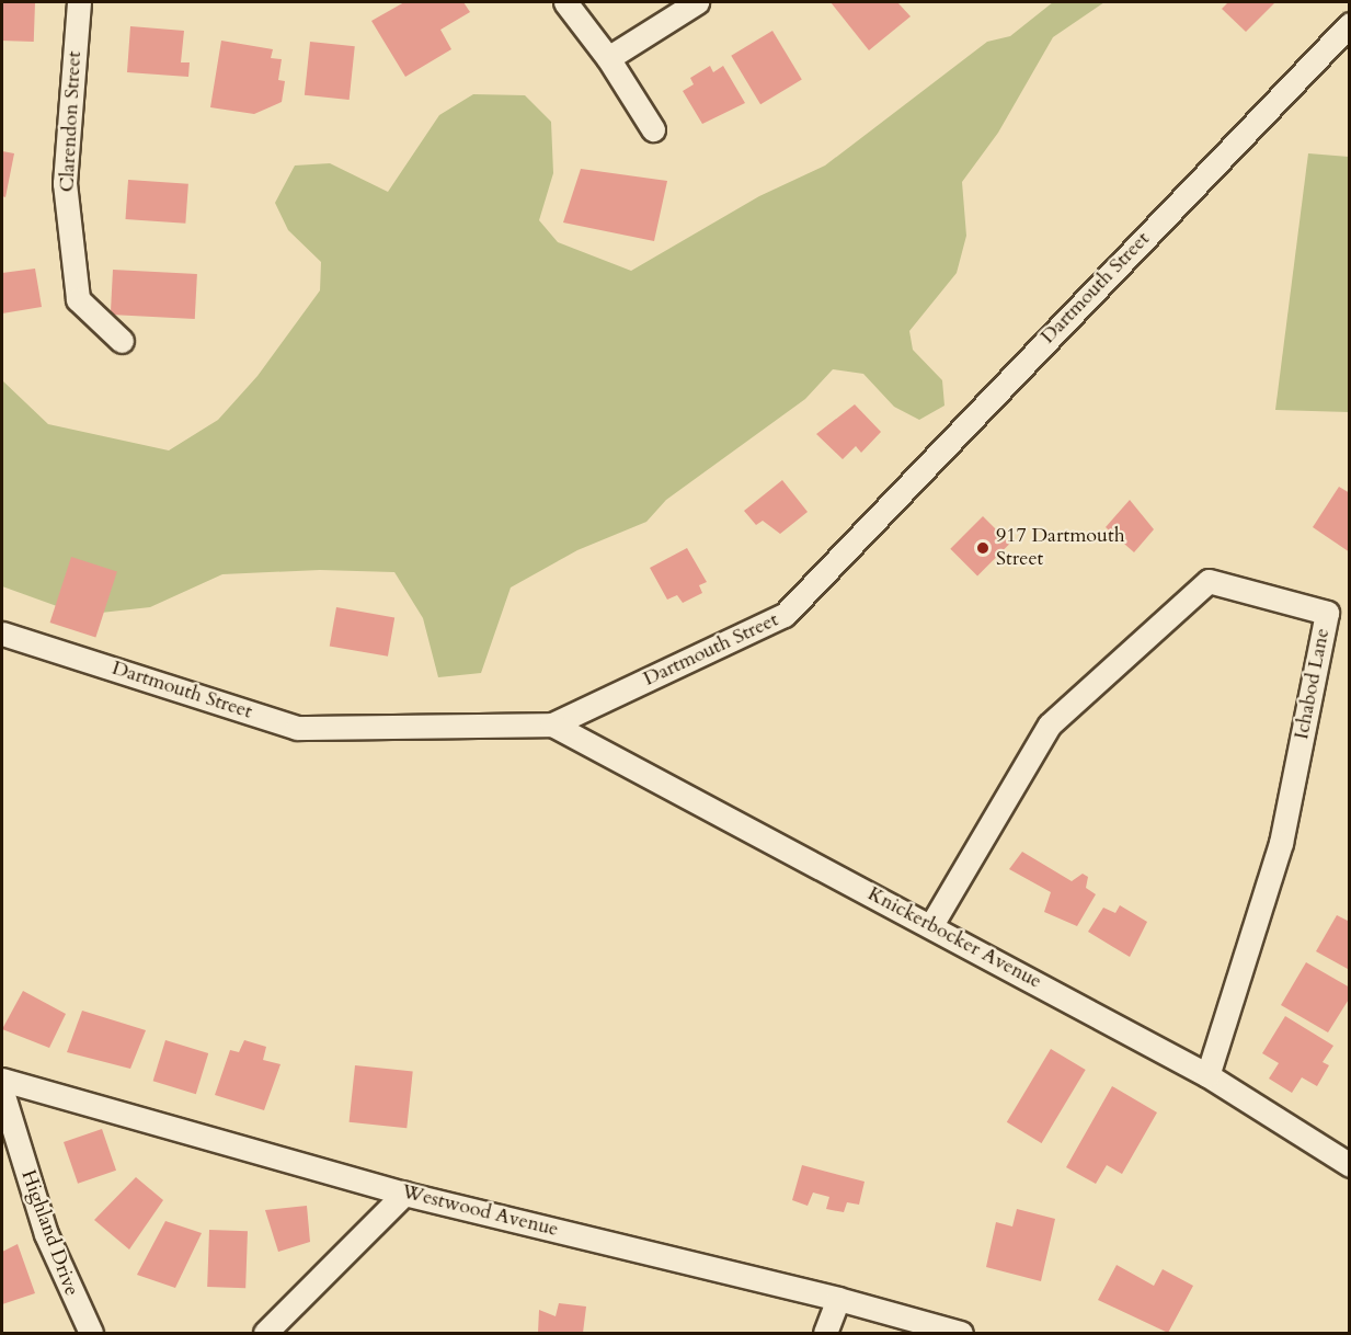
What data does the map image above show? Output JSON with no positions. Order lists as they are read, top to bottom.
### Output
{
  "streets": {
    "street": [
      "Clarendon Street",
      "Dartmouth Street",
      "Ichabod Lane",
      "Knickerbocker Avenue",
      "Westwood Avenue",
      "Highland Drive"
    ]
  },
  "crossings": [
    ["Dartmouth Street", "Knickerbocker Avenue"],
    ["Ichabod Lane", "Knickerbocker Avenue"]
  ],
  "places": ["917 Dartmouth Street"]
}
